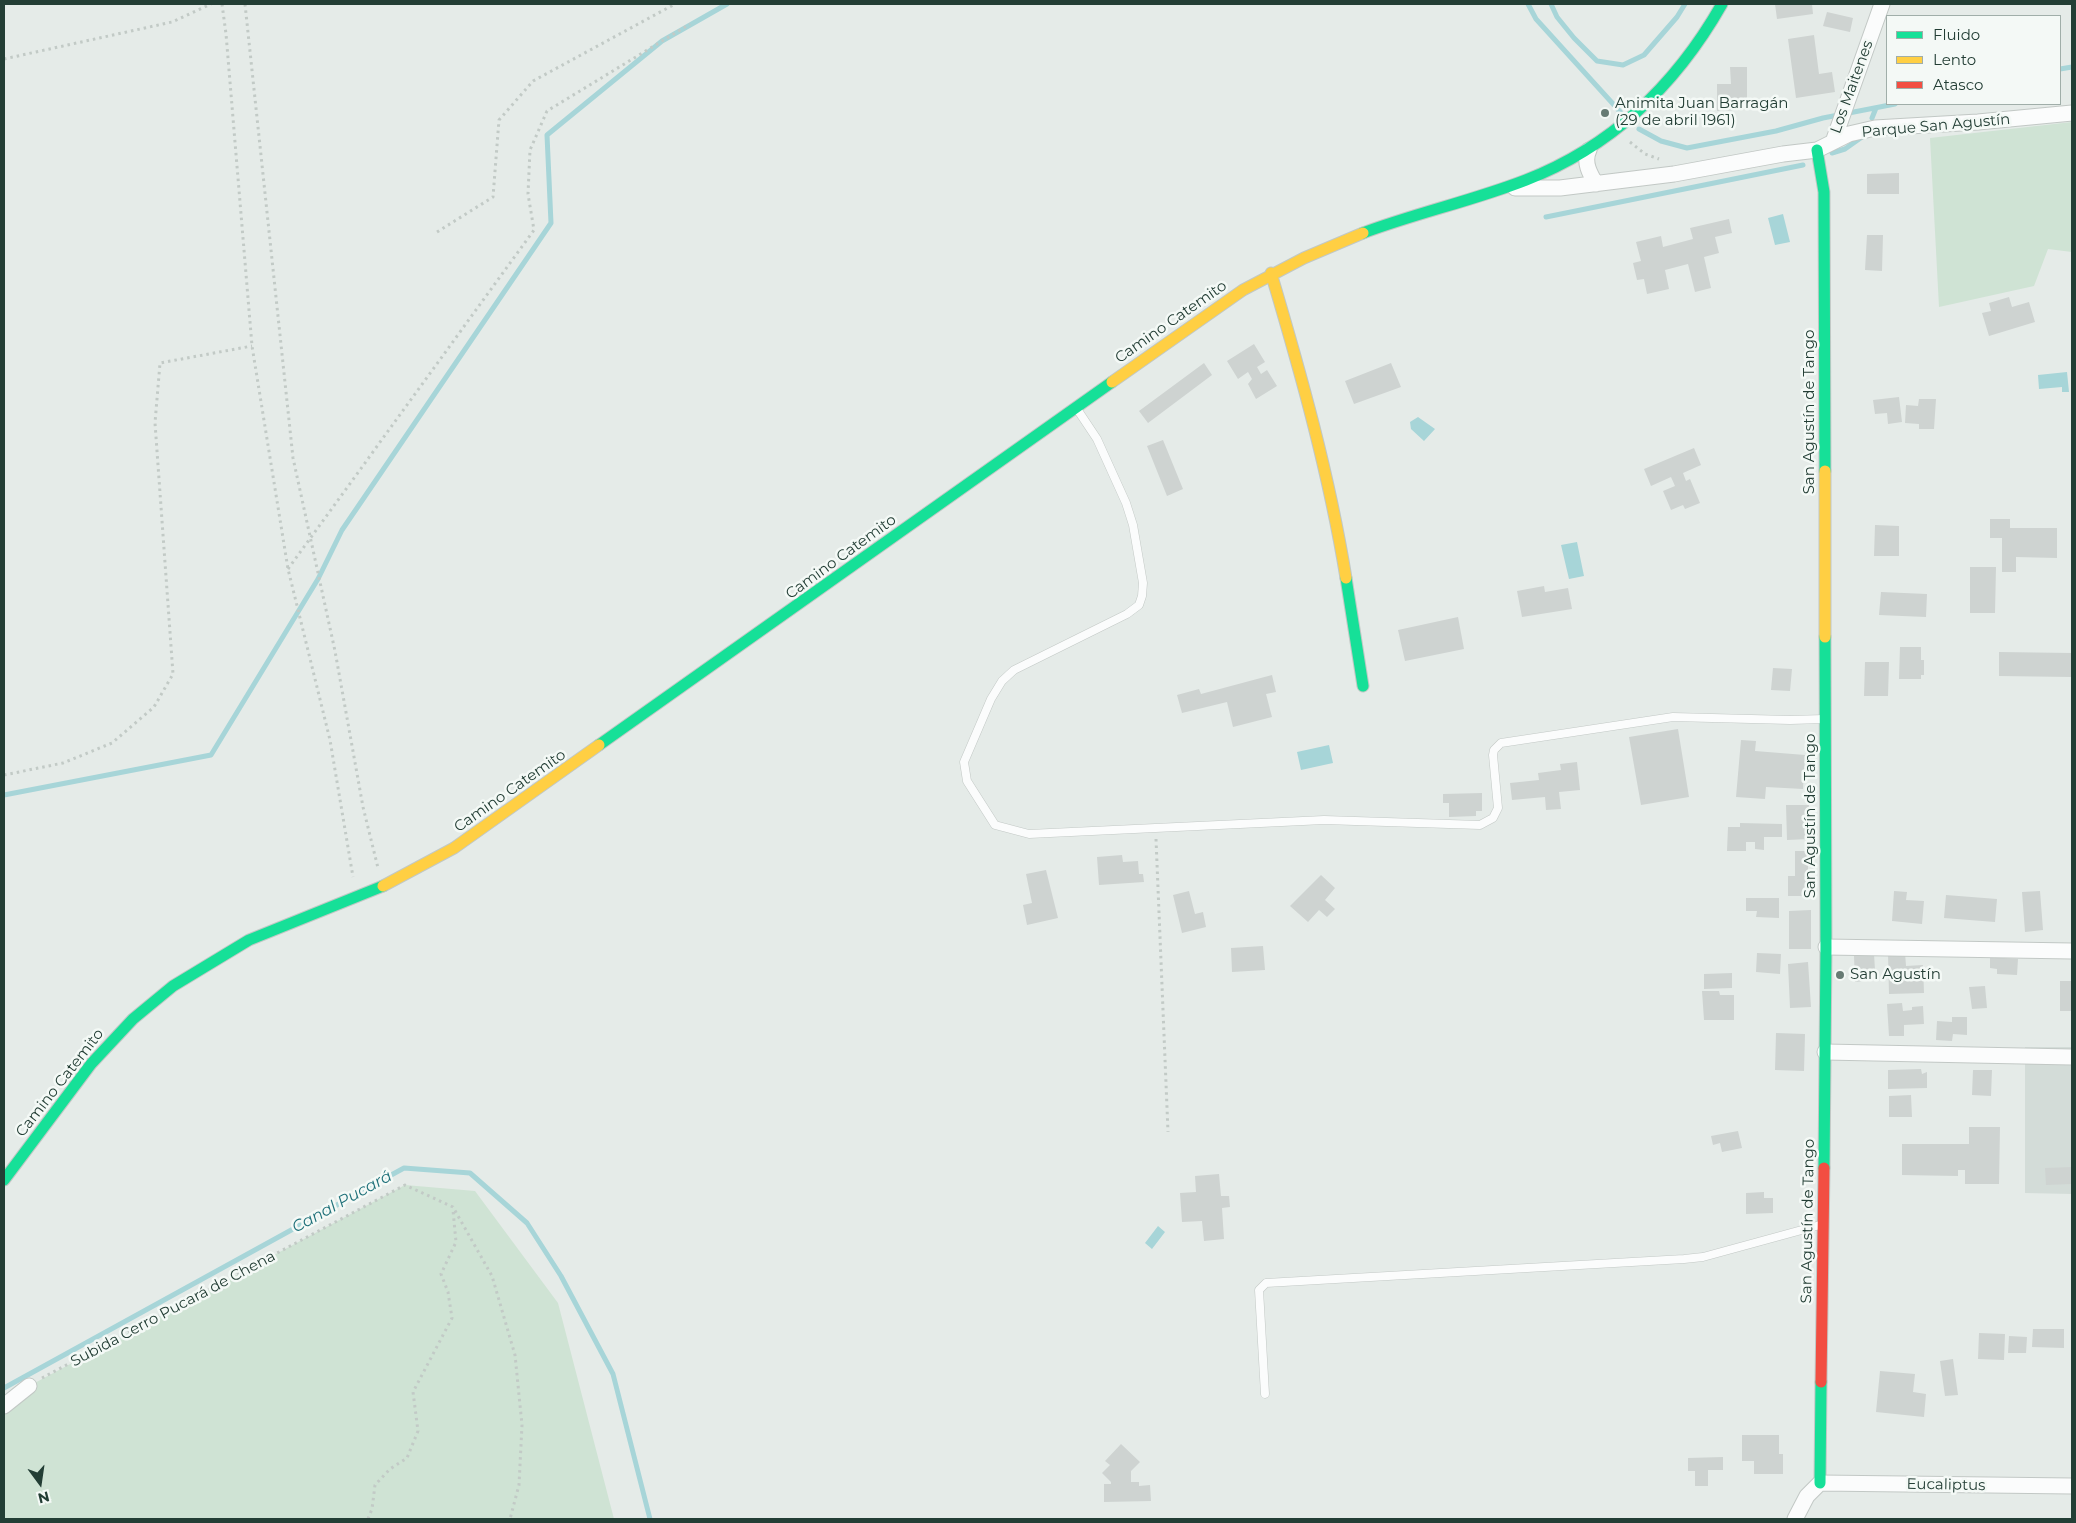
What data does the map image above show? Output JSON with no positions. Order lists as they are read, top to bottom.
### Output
{
  "streets": {
    "main road": ["Camino Catemito", "San Agustín de Tango"],
    "street": ["Los Maitenes", "Parque San Agustín", "Eucaliptus"],
    "path": ["Subida Cerro Pucará de Chena"]
  },
  "crossings": [
    ["Los Maitenes", "Parque San Agustín"],
    ["Parque San Agustín", "Camino Catemito"],
    ["Parque San Agustín", "San Agustín de Tango"],
    ["San Agustín de Tango", "Eucaliptus"]
  ],
  "water": ["Canal Pucará"],
  "places": ["Animita Juan Barragán (29 de abril 1961)", "San Agustín"],
  "legend": ["Fluido", "Lento", "Atasco"],
  "north": "bottom"
}
